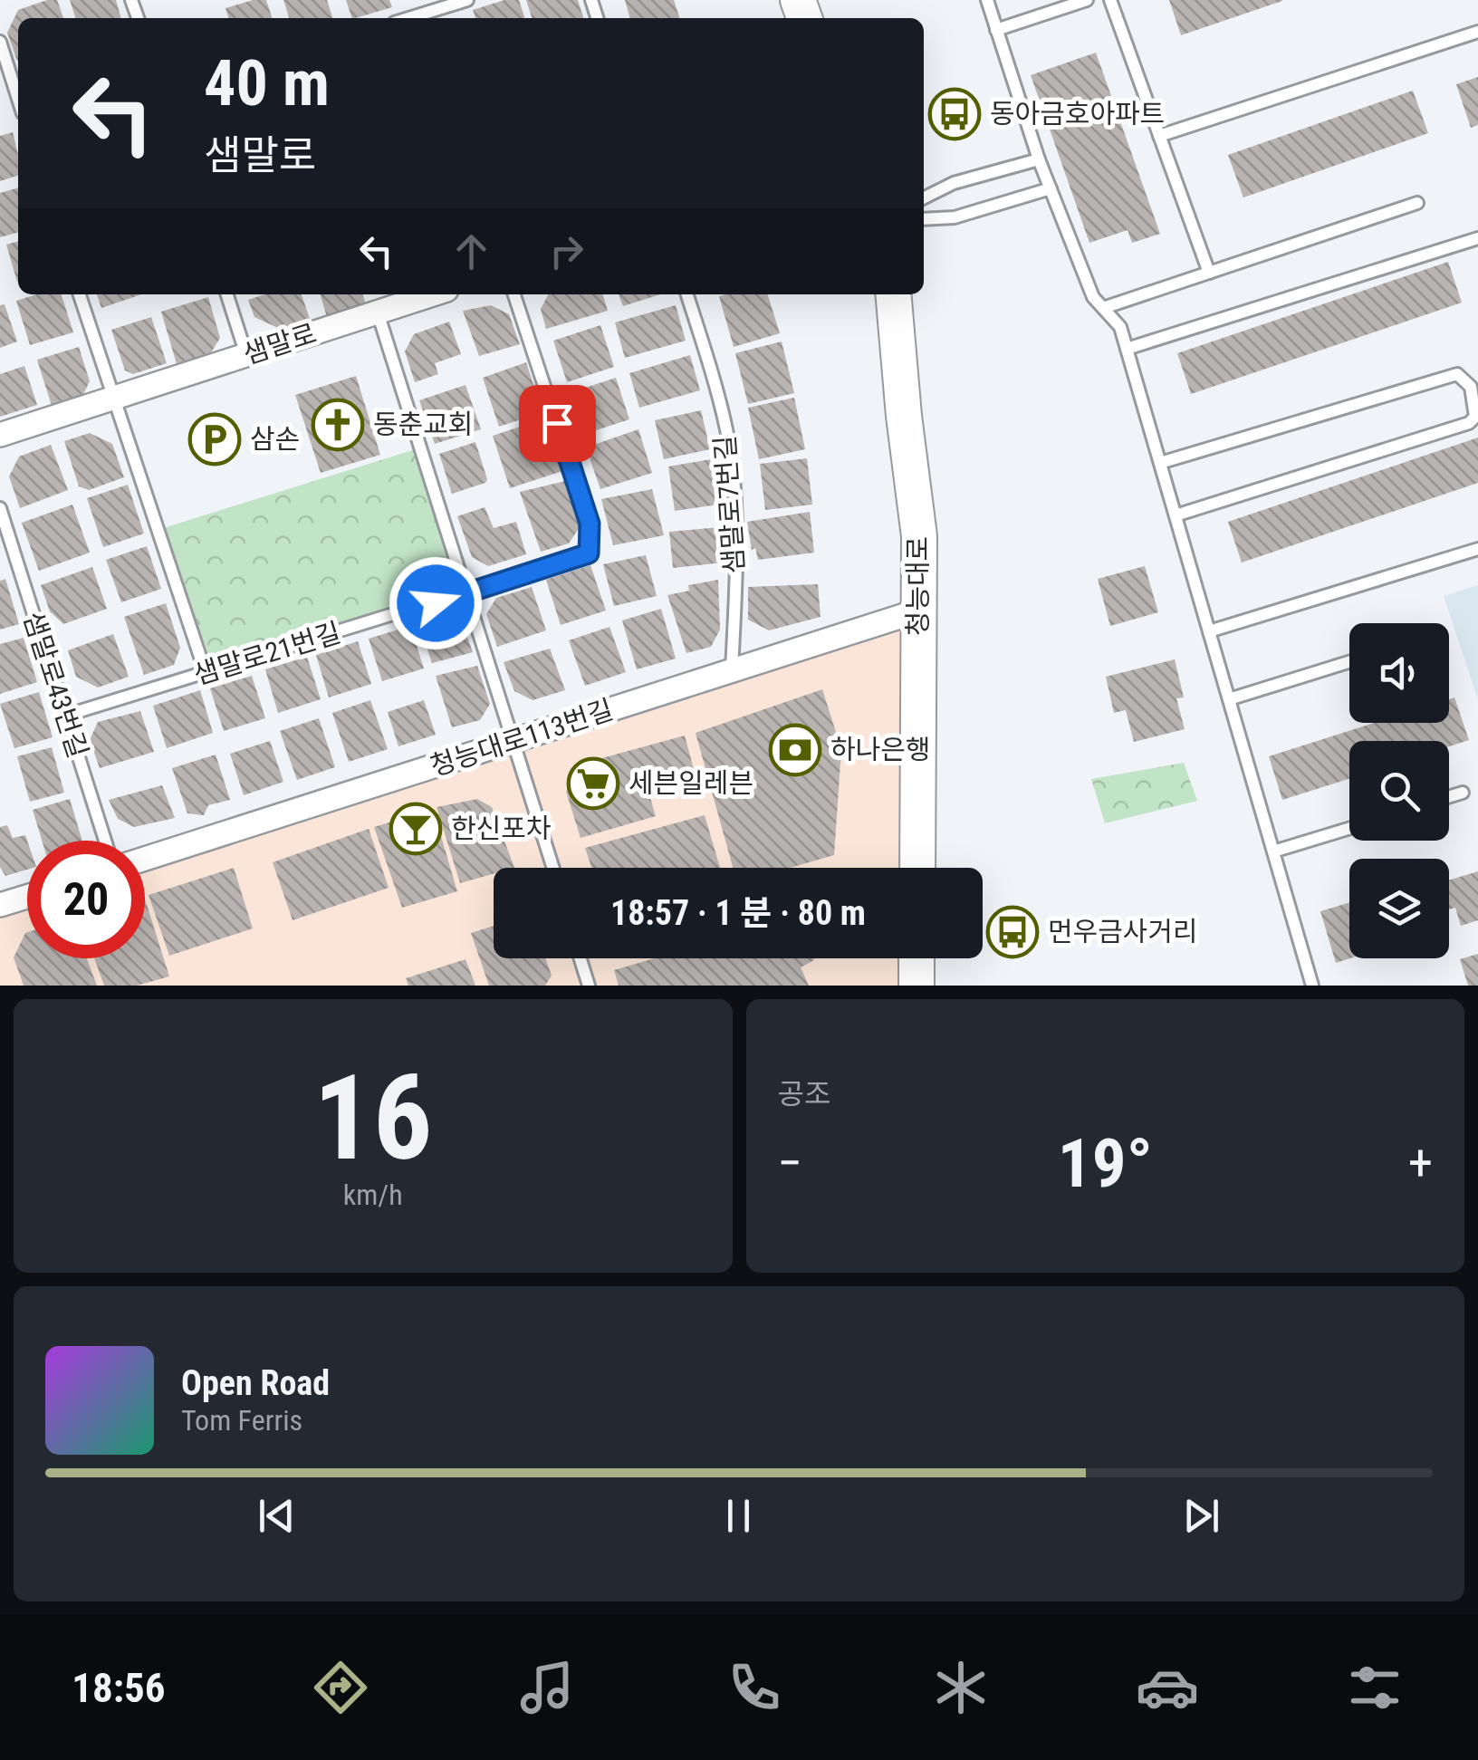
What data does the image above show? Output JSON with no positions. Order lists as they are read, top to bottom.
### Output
{
  "streets": {
    "main road": ["청능대로"],
    "street": ["샘말로", "청능대로113번길"],
    "lane": ["샘말로7번길", "샘말로21번길", "샘말로43번길"]
  },
  "crossings": [
    ["샘말로7번길", "청능대로113번길"],
    ["청능대로", "청능대로113번길"],
    ["샘말로21번길", "샘말로43번길"]
  ],
  "places": {
    "bus stop": ["동아금호아파트", "먼우금사거리"],
    "church": ["동춘교회"],
    "parking": ["삼손"],
    "bank": ["하나은행"],
    "supermarket": ["세븐일레븐"],
    "bar": ["한신포차"]
  },
  "page": {
    "turn": ["40 m", "샘말로"],
    "limit": "20",
    "trip": "18:57 · 1 분 · 80 m",
    "tile": [
      ["16", "km/h"],
      "공조"
    ],
    "heat": ["−", "19°", "+"],
    "song": ["Open Road", "Tom Ferris"],
    "tabs": "18:56"
  }
}
